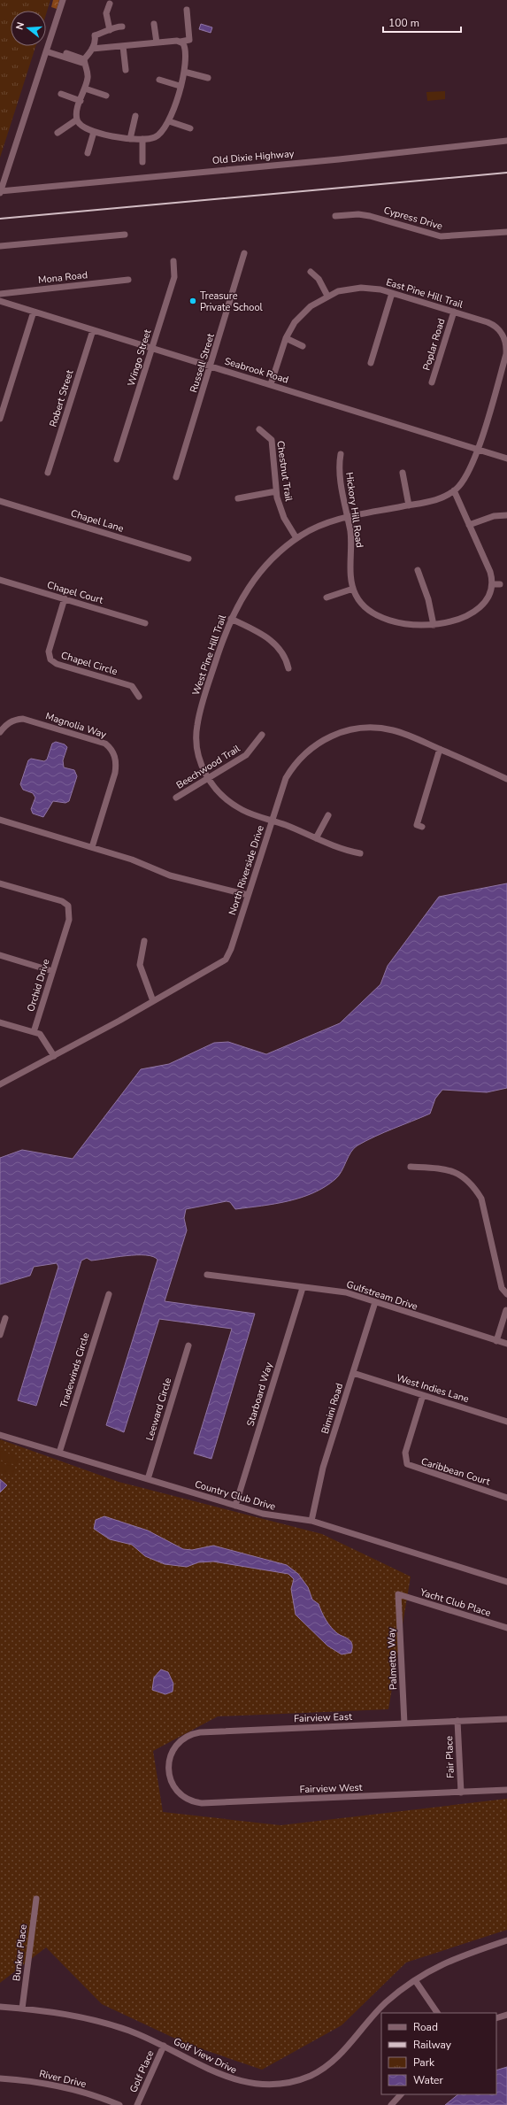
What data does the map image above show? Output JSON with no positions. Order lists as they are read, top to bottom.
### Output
{
  "streets": {
    "street": [
      "Old Dixie Highway",
      "Cypress Drive",
      "Mona Road",
      "East Pine Hill Trail",
      "Poplar Road",
      "Wingo Street",
      "Russell Street",
      "Seabrook Road",
      "Robert Street",
      "Chestnut Trail",
      "Hickory Hill Road",
      "Chapel Lane",
      "Chapel Court",
      "West Pine Hill Trail",
      "Chapel Circle",
      "Magnolia Way",
      "Beechwood Trail",
      "North Riverside Drive",
      "Orchid Drive",
      "Gulfstream Drive",
      "Tradewinds Circle",
      "West Indies Lane",
      "Starboard Way",
      "Bimini Road",
      "Leeward Circle",
      "Caribbean Court",
      "Country Club Drive",
      "Yacht Club Place",
      "Palmetto Way",
      "Fairview East",
      "Fair Place",
      "Fairview West",
      "Bunker Place",
      "Golf View Drive",
      "Golf Place",
      "River Drive"
    ]
  },
  "crossings": [
    ["East Pine Hill Trail", "Poplar Road"],
    ["East Pine Hill Trail", "Seabrook Road"],
    ["East Pine Hill Trail", "West Pine Hill Trail"],
    ["Wingo Street", "Seabrook Road"],
    ["Russell Street", "Seabrook Road"],
    ["Seabrook Road", "Robert Street"],
    ["Seabrook Road", "West Pine Hill Trail"],
    ["Chestnut Trail", "West Pine Hill Trail"],
    ["Hickory Hill Road", "West Pine Hill Trail"],
    ["Chapel Court", "Chapel Circle"],
    ["West Pine Hill Trail", "Beechwood Trail"],
    ["West Pine Hill Trail", "North Riverside Drive"],
    ["Gulfstream Drive", "Starboard Way"],
    ["Gulfstream Drive", "Bimini Road"],
    ["Tradewinds Circle", "Country Club Drive"],
    ["West Indies Lane", "Bimini Road"],
    ["West Indies Lane", "Caribbean Court"],
    ["Starboard Way", "Country Club Drive"],
    ["Bimini Road", "Country Club Drive"],
    ["Leeward Circle", "Country Club Drive"],
    ["Yacht Club Place", "Palmetto Way"],
    ["Palmetto Way", "Fairview East"],
    ["Fairview East", "Fair Place"],
    ["Fairview East", "Fairview West"],
    ["Fair Place", "Fairview West"],
    ["Bunker Place", "Golf View Drive"],
    ["Golf View Drive", "Golf Place"]
  ],
  "places": ["Treasure Private School"],
  "legend": [
    "Road",
    "Railway",
    "Park",
    "Water"
  ],
  "scale_bar": "100 m",
  "north": "left"
}
